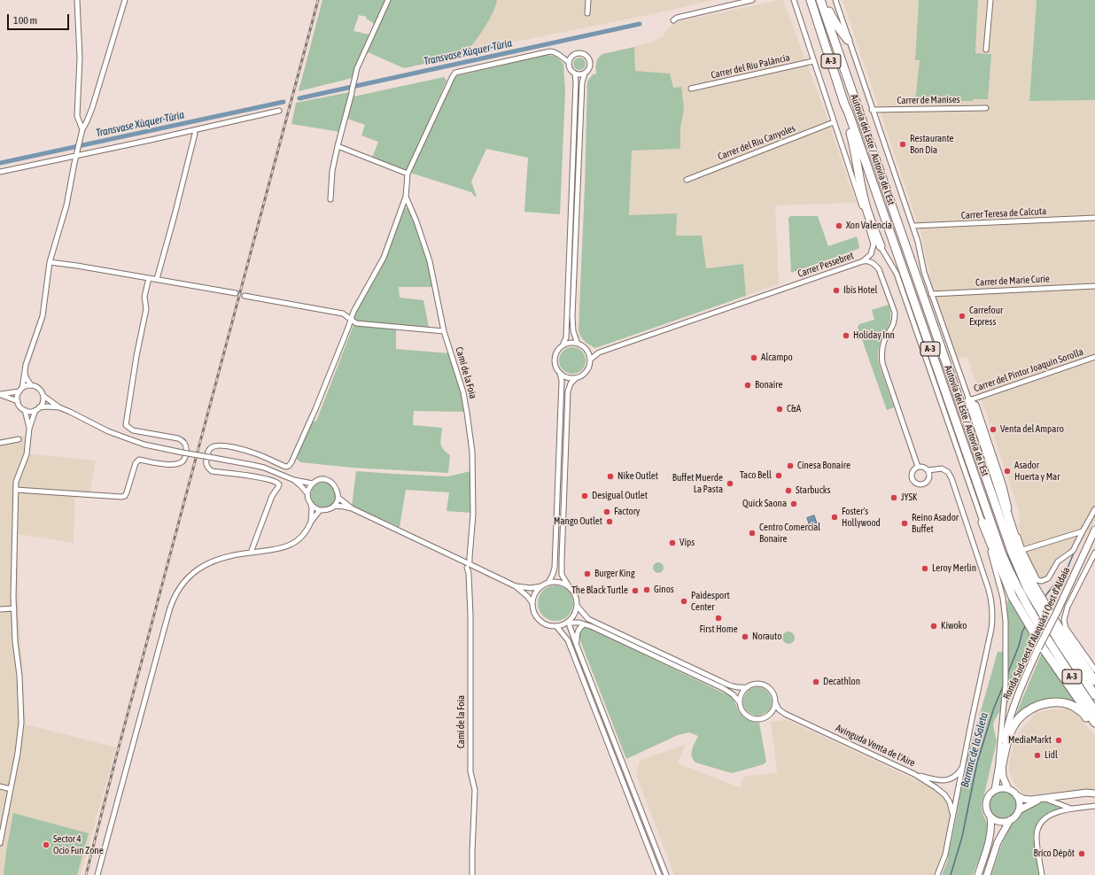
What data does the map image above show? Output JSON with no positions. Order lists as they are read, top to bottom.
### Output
{
  "streets": {
    "highway": ["A-3", "Autovía del Este / Autovia de l'Est"],
    "main road": ["Ronda Sud-oest d'Alaquàs i Oest d'Aldaia"],
    "street": [
      "Carrer del Riu Palància",
      "Carrer de Manises",
      "Carrer del Riu Canyoles",
      "Carrer Teresa de Calcuta",
      "Carrer Pessebret",
      "Carrer de Marie Curie",
      "Carrer del Pintor Joaquín Sorolla",
      "Camí de la Foia",
      "Avinguda Venta de l'Aire"
    ]
  },
  "crossings": [
    ["Autovía del Este / Autovia de l'Est", "Carrer del Pintor Joaquín Sorolla"]
  ],
  "water": ["Transvase Xùquer-Tùria", "Barranc de la Saleta"],
  "places": [
    "Restaurante Bon Día",
    "Xon Valencia",
    "Ibis Hotel",
    "Carrefour Express",
    "Holiday Inn",
    "Alcampo",
    "Bonaire",
    "C&A",
    "Venta del Amparo",
    "Cinesa Bonaire",
    "Asador Huerta y Mar",
    "Taco Bell",
    "Nike Outlet",
    "Buffet Muerde La Pasta",
    "Starbucks",
    "Desigual Outlet",
    "JYSK",
    "Quick Saona",
    "Factory",
    "Foster's Hollywood",
    "Mango Outlet",
    "Reino Asador Buffet",
    "Centro Comercial Bonaire",
    "Vips",
    "Leroy Merlin",
    "Burger King",
    "Ginos",
    "The Black Turtle",
    "Paidesport Center",
    "First Home",
    "Kiwoko",
    "Norauto",
    "Decathlon",
    "MediaMarkt",
    "Lidl",
    "Sector 4 Ocio Fun Zone",
    "Brico Dépôt"
  ],
  "scale_bar": "100 m"
}
